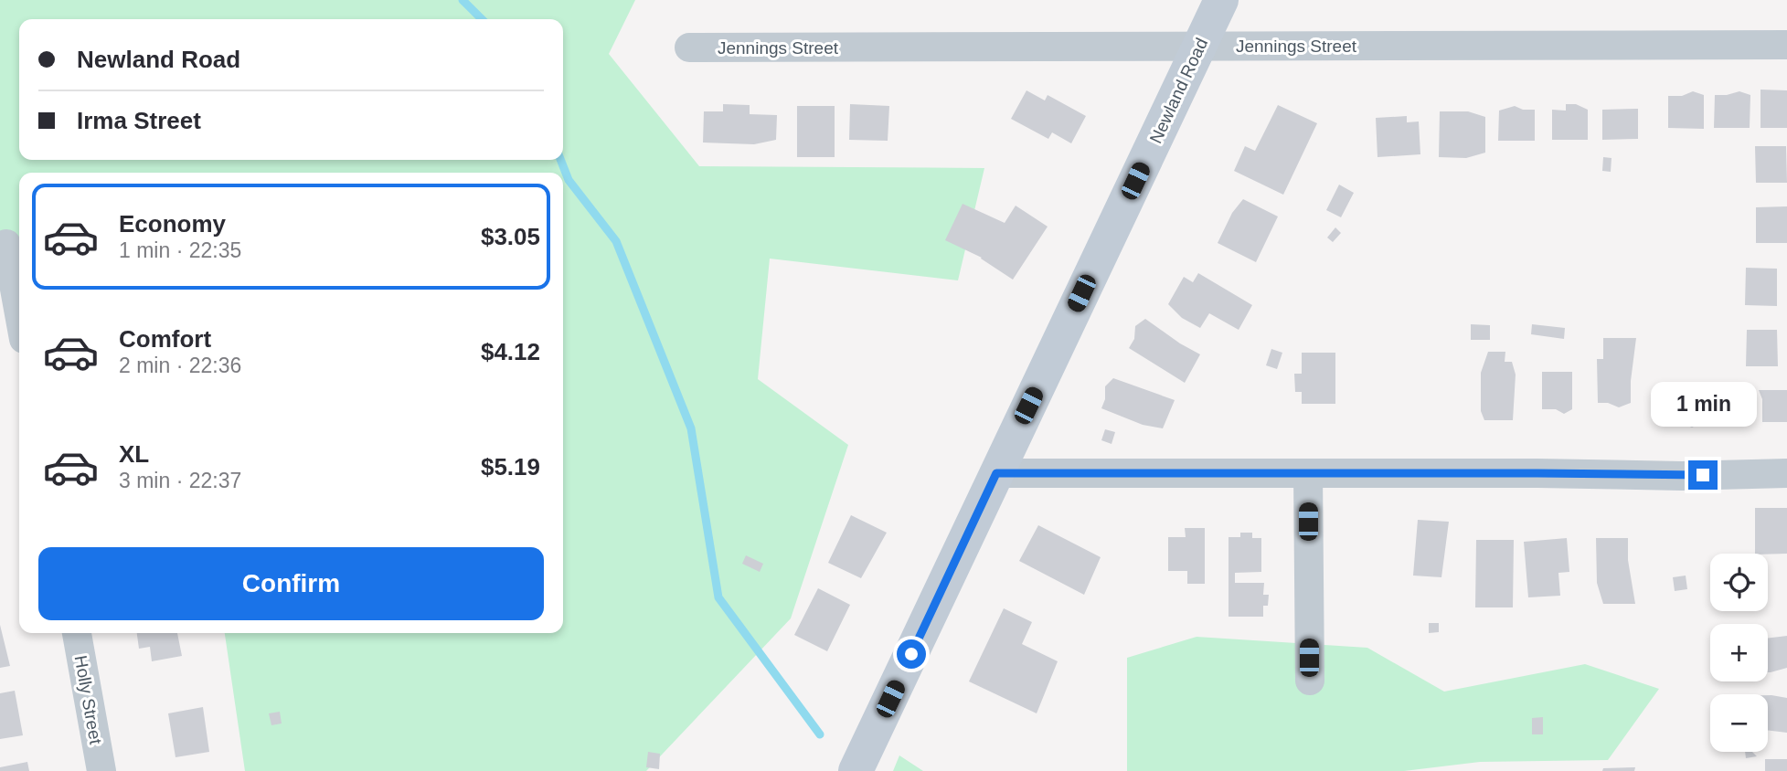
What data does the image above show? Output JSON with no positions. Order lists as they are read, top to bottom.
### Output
{
  "streets": {
    "street": ["Jennings Street", "Newland Road", "Holly Street"]
  },
  "crossings": [
    ["Jennings Street", "Newland Road"]
  ],
  "page": {
    "banner": ["Newland Road", "Irma Street"],
    "list": [
      {
        "name": "Economy",
        "note": "1 min · 22:35",
        "value": "$3.05"
      },
      {
        "name": "Comfort",
        "note": "2 min · 22:36",
        "value": "$4.12"
      },
      {
        "name": "XL",
        "note": "3 min · 22:37",
        "value": "$5.19"
      }
    ],
    "bubble": "1 min",
    "buttons": "Confirm",
    "map_buttons": ["+", "−"]
  }
}
